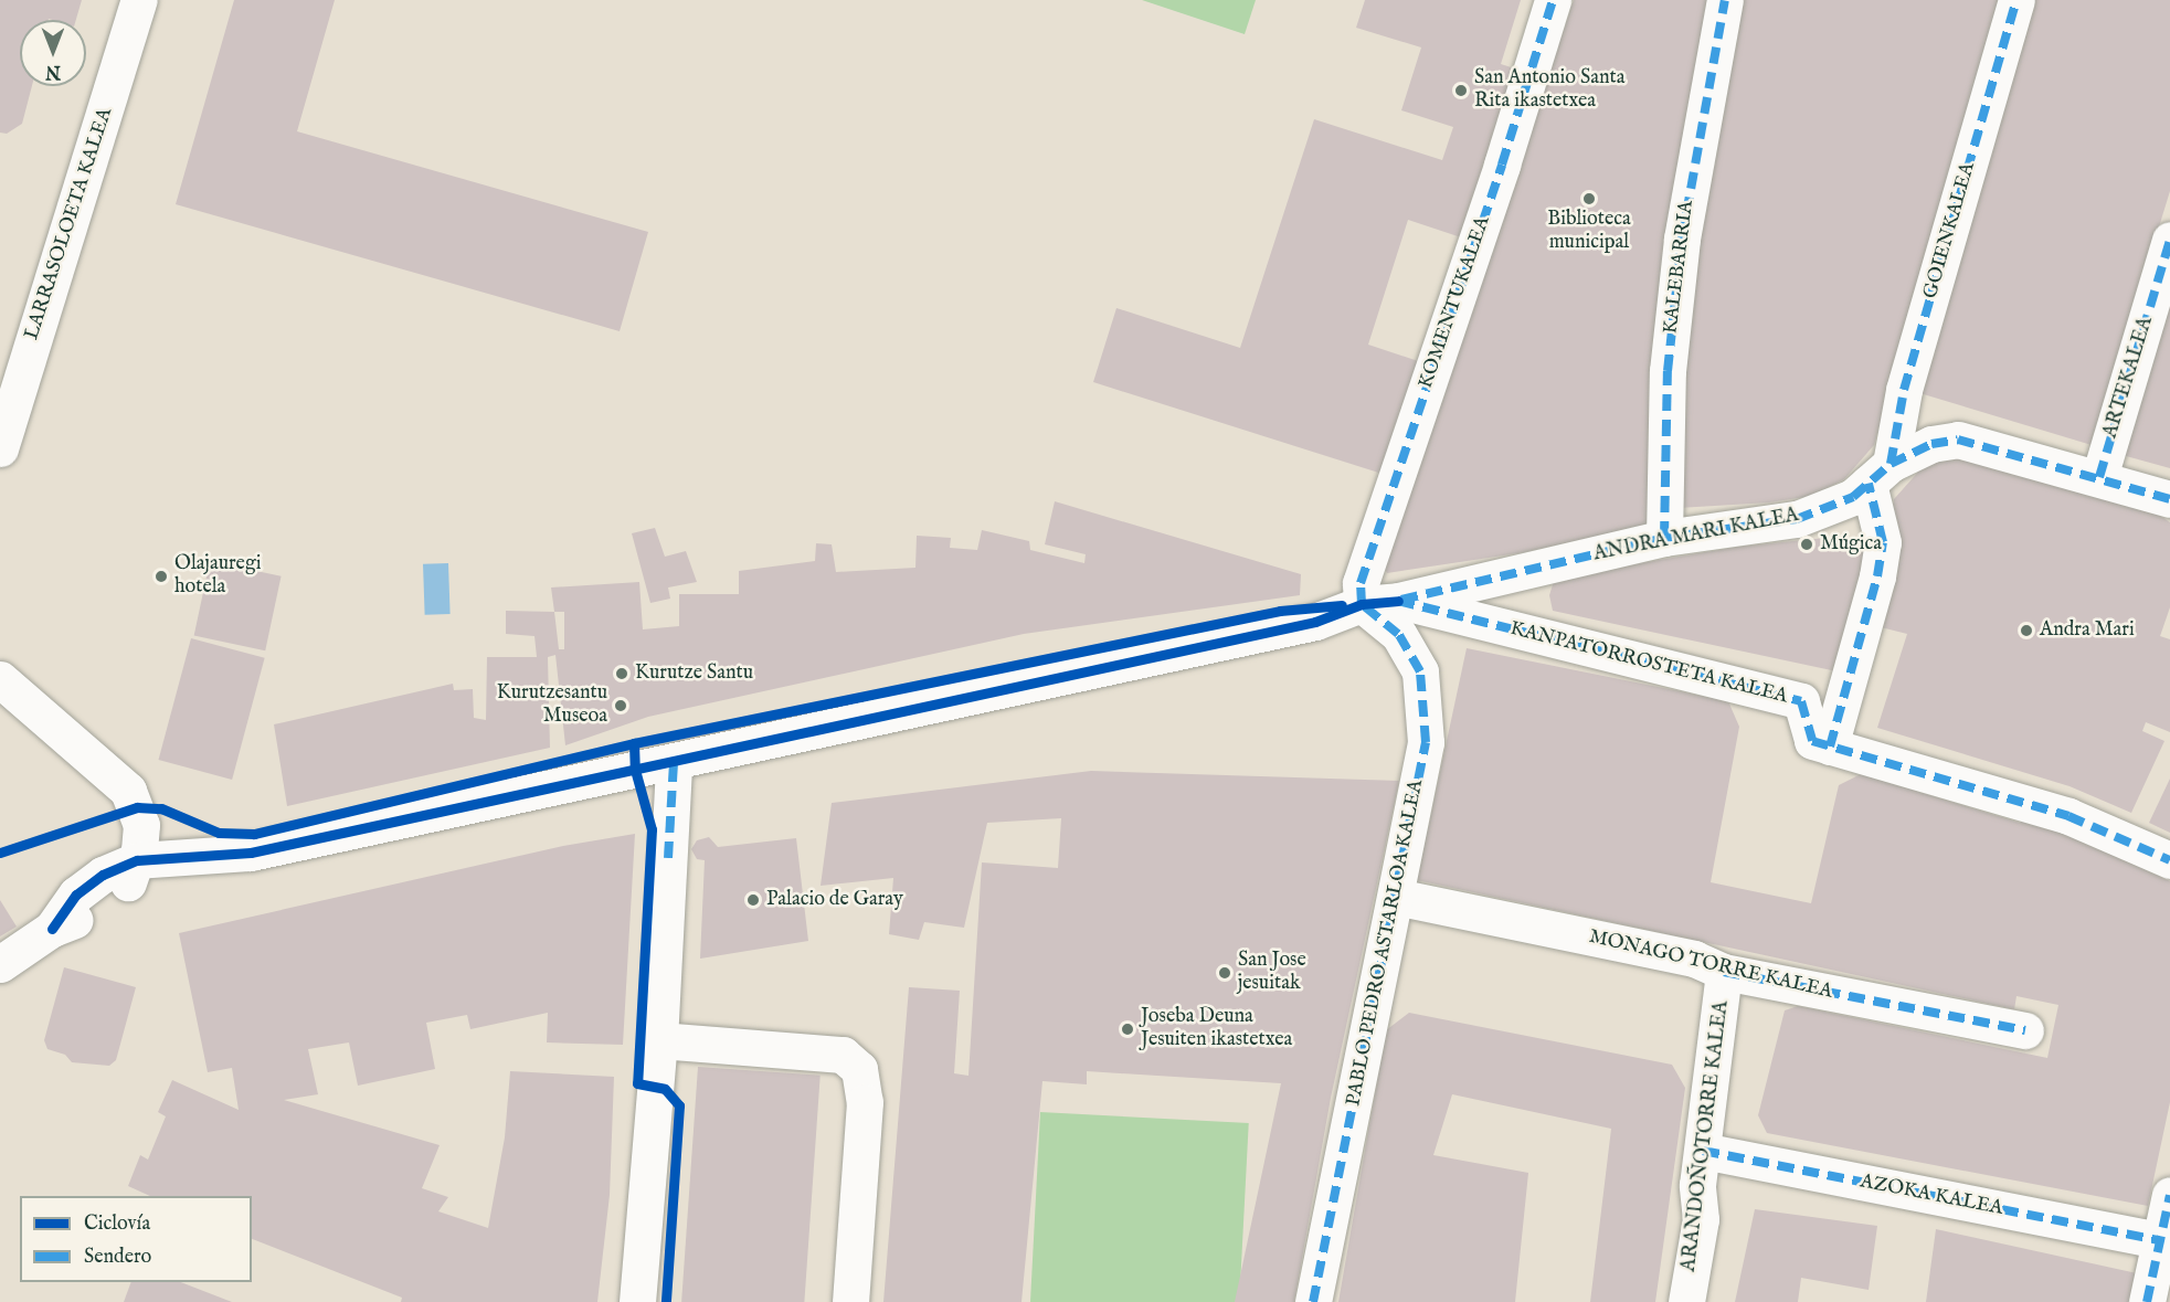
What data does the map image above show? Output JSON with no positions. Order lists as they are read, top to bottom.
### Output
{
  "streets": {
    "street": [
      "LARRASOLOETA KALEA",
      "GOIENKALEA",
      "KALEBARRIA",
      "KOMENTUKALEA",
      "ARTEKALEA",
      "ANDRA MARI KALEA",
      "KANPATORROSTETA KALEA",
      "PABLO PEDRO ASTARLOA KALEA",
      "MONAGO TORRE KALEA",
      "ARANDOÑOTORRE KALEA",
      "AZOKA KALEA"
    ]
  },
  "crossings": [
    ["GOIENKALEA", "ANDRA MARI KALEA"],
    ["KALEBARRIA", "ANDRA MARI KALEA"],
    ["KOMENTUKALEA", "PABLO PEDRO ASTARLOA KALEA"],
    ["ARTEKALEA", "ANDRA MARI KALEA"],
    ["ANDRA MARI KALEA", "KANPATORROSTETA KALEA"],
    ["PABLO PEDRO ASTARLOA KALEA", "MONAGO TORRE KALEA"],
    ["MONAGO TORRE KALEA", "ARANDOÑOTORRE KALEA"],
    ["ARANDOÑOTORRE KALEA", "AZOKA KALEA"]
  ],
  "places": [
    "San Antonio Santa Rita ikastetxea",
    "Biblioteca municipal",
    "Múgica",
    "Olajauregi hotela",
    "Andra Mari",
    "Kurutze Santu",
    "Kurutzesantu Museoa",
    "Palacio de Garay",
    "San Jose jesuitak",
    "Joseba Deuna Jesuiten ikastetxea"
  ],
  "legend": ["Ciclovía", "Sendero"],
  "north": "bottom"
}
